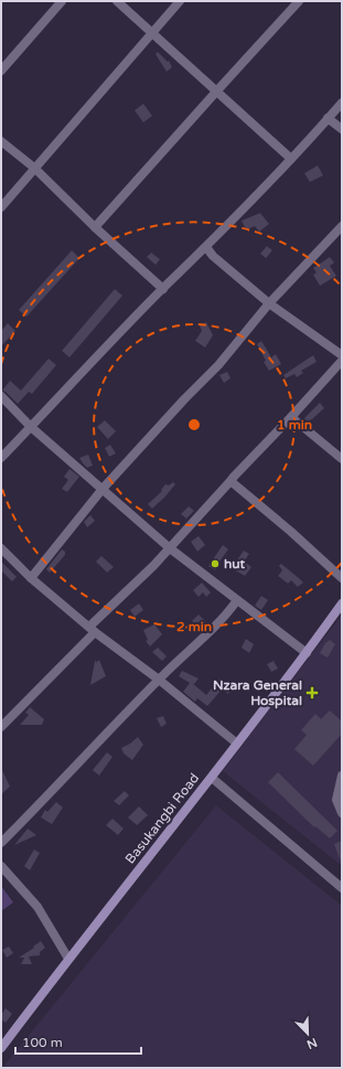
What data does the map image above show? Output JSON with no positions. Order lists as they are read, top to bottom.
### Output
{
  "streets": {
    "street": ["Basukangbi Road"]
  },
  "places": {
    "other": ["hut"],
    "health": ["Nzara General Hospital"]
  },
  "scale_bar": "100 m",
  "north": "bottom right",
  "rings": ["1 min", "2 min"]
}
